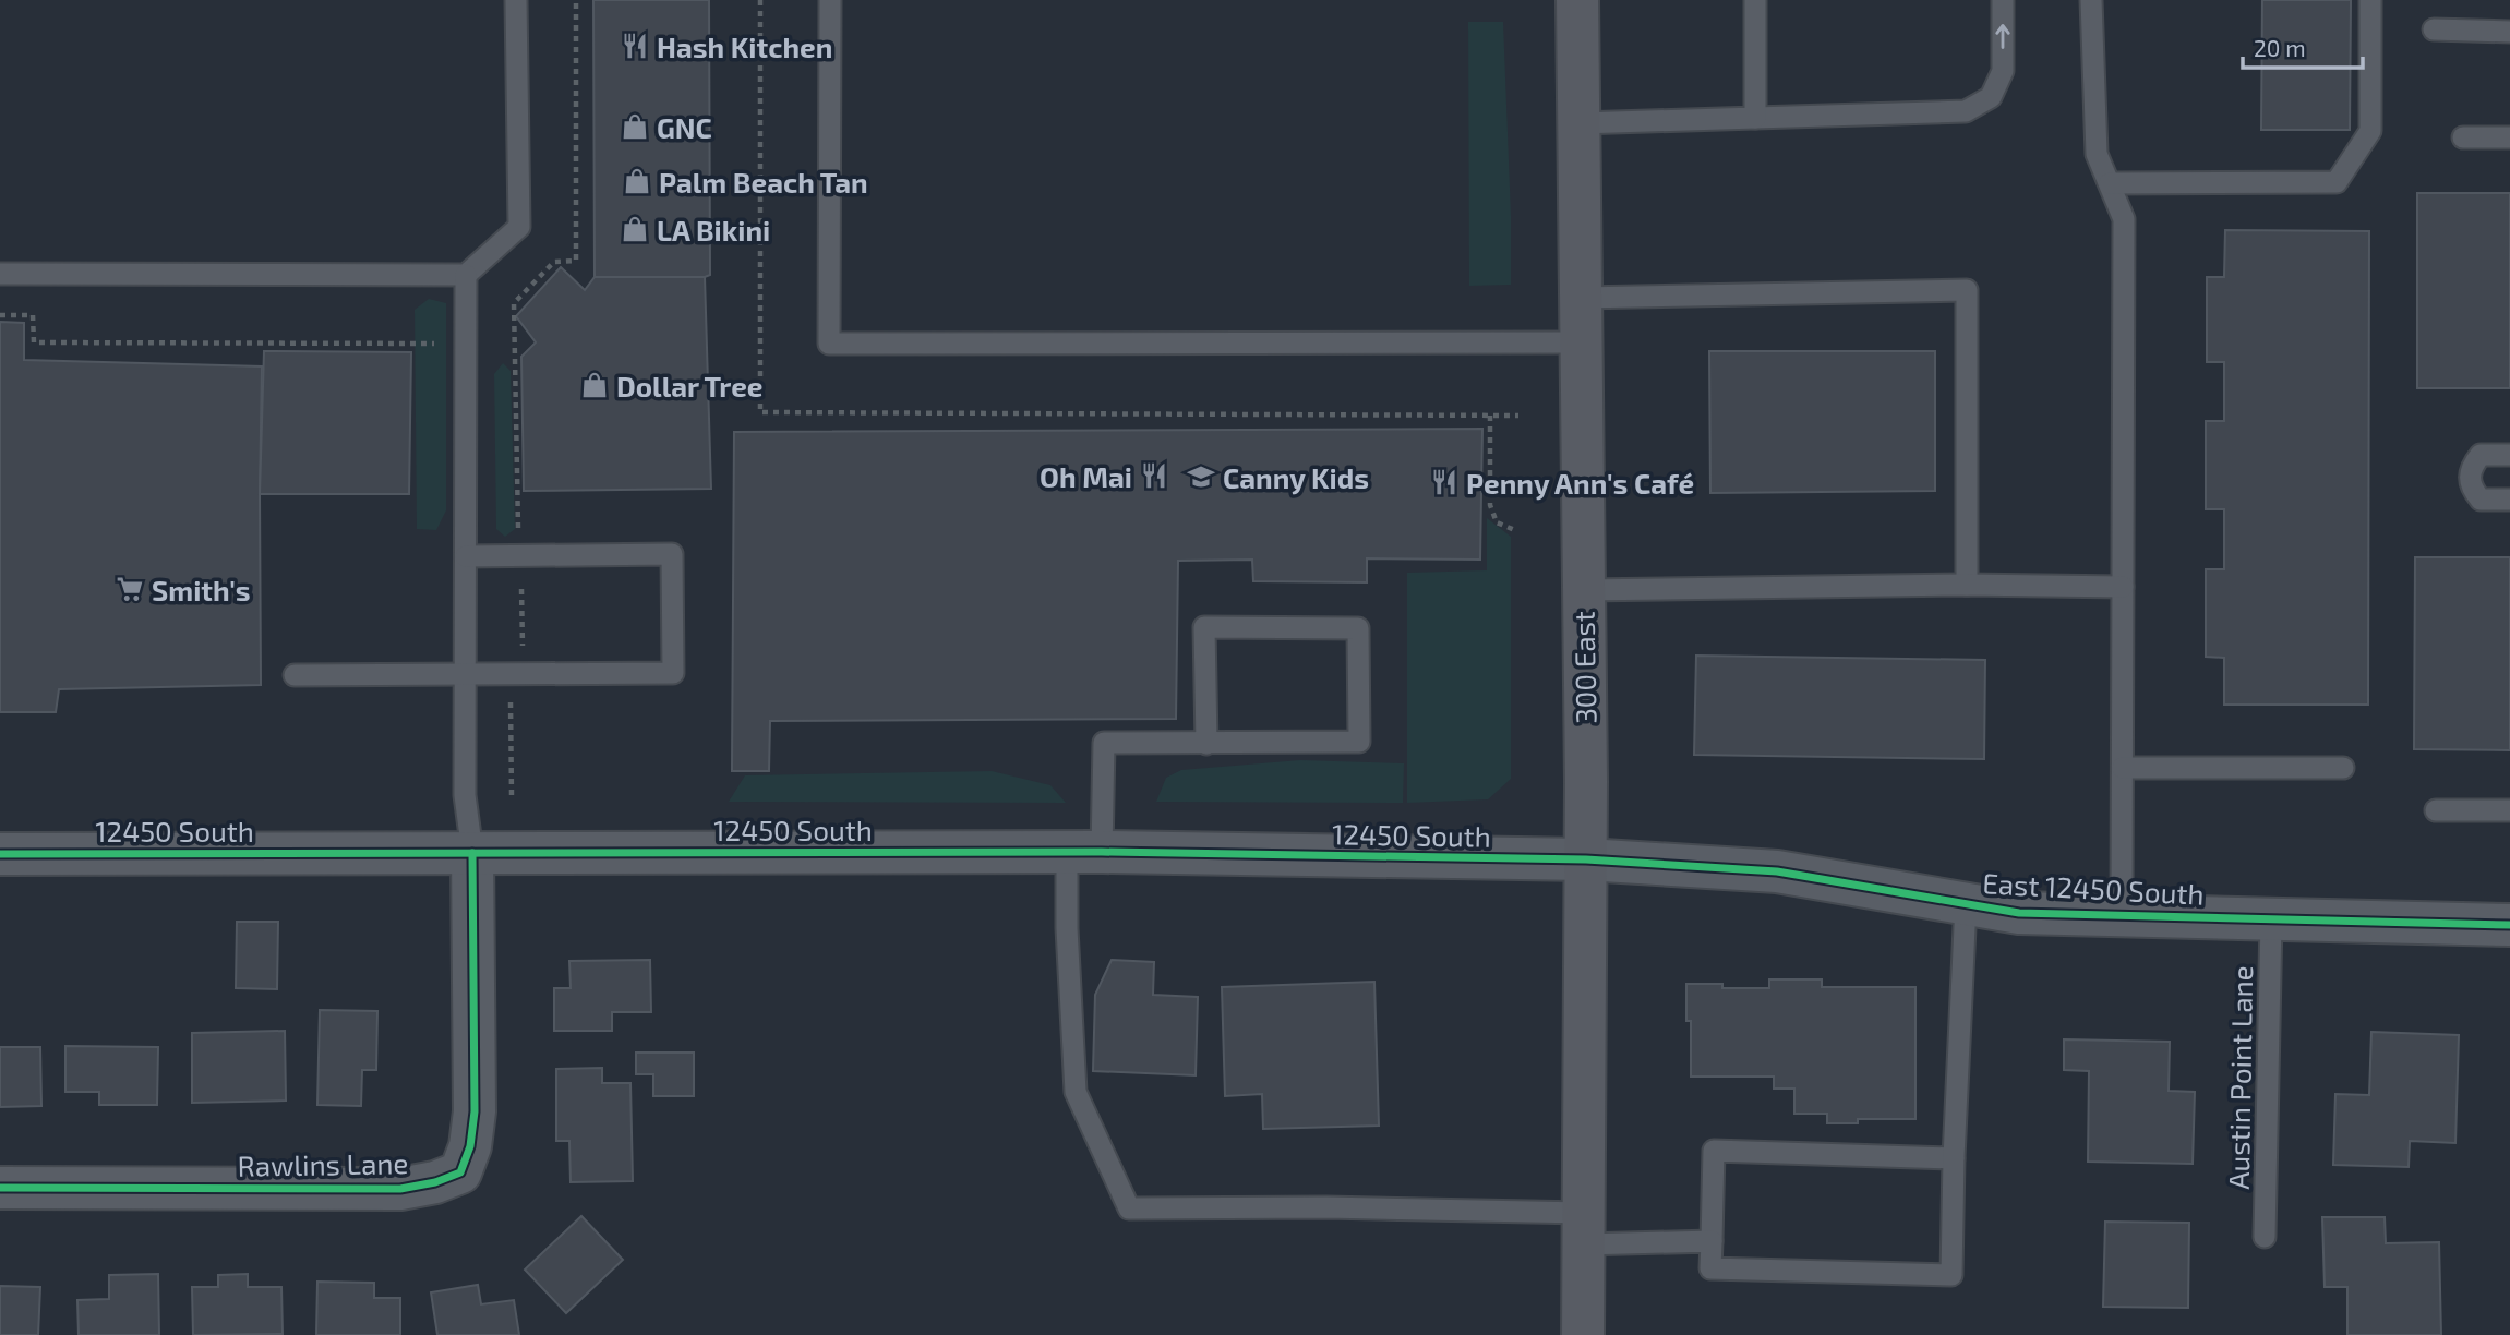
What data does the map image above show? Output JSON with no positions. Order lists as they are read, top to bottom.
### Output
{
  "streets": {
    "main road": ["300 East"],
    "street": ["12450 South", "East 12450 South", "Rawlins Lane"],
    "lane": ["Austin Point Lane"]
  },
  "crossings": [
    ["300 East", "12450 South"],
    ["300 East", "East 12450 South"],
    ["12450 South", "East 12450 South"],
    ["12450 South", "Rawlins Lane"],
    ["East 12450 South", "Austin Point Lane"]
  ],
  "places": {
    "restaurant": ["Hash Kitchen", "Oh Mai", "Penny Ann's Café"],
    "shop": [
      "GNC",
      "Palm Beach Tan",
      "LA Bikini",
      "Dollar Tree"
    ],
    "school or university": ["Canny Kids"],
    "supermarket": ["Smith's"]
  },
  "scale_bar": "20 m"
}
